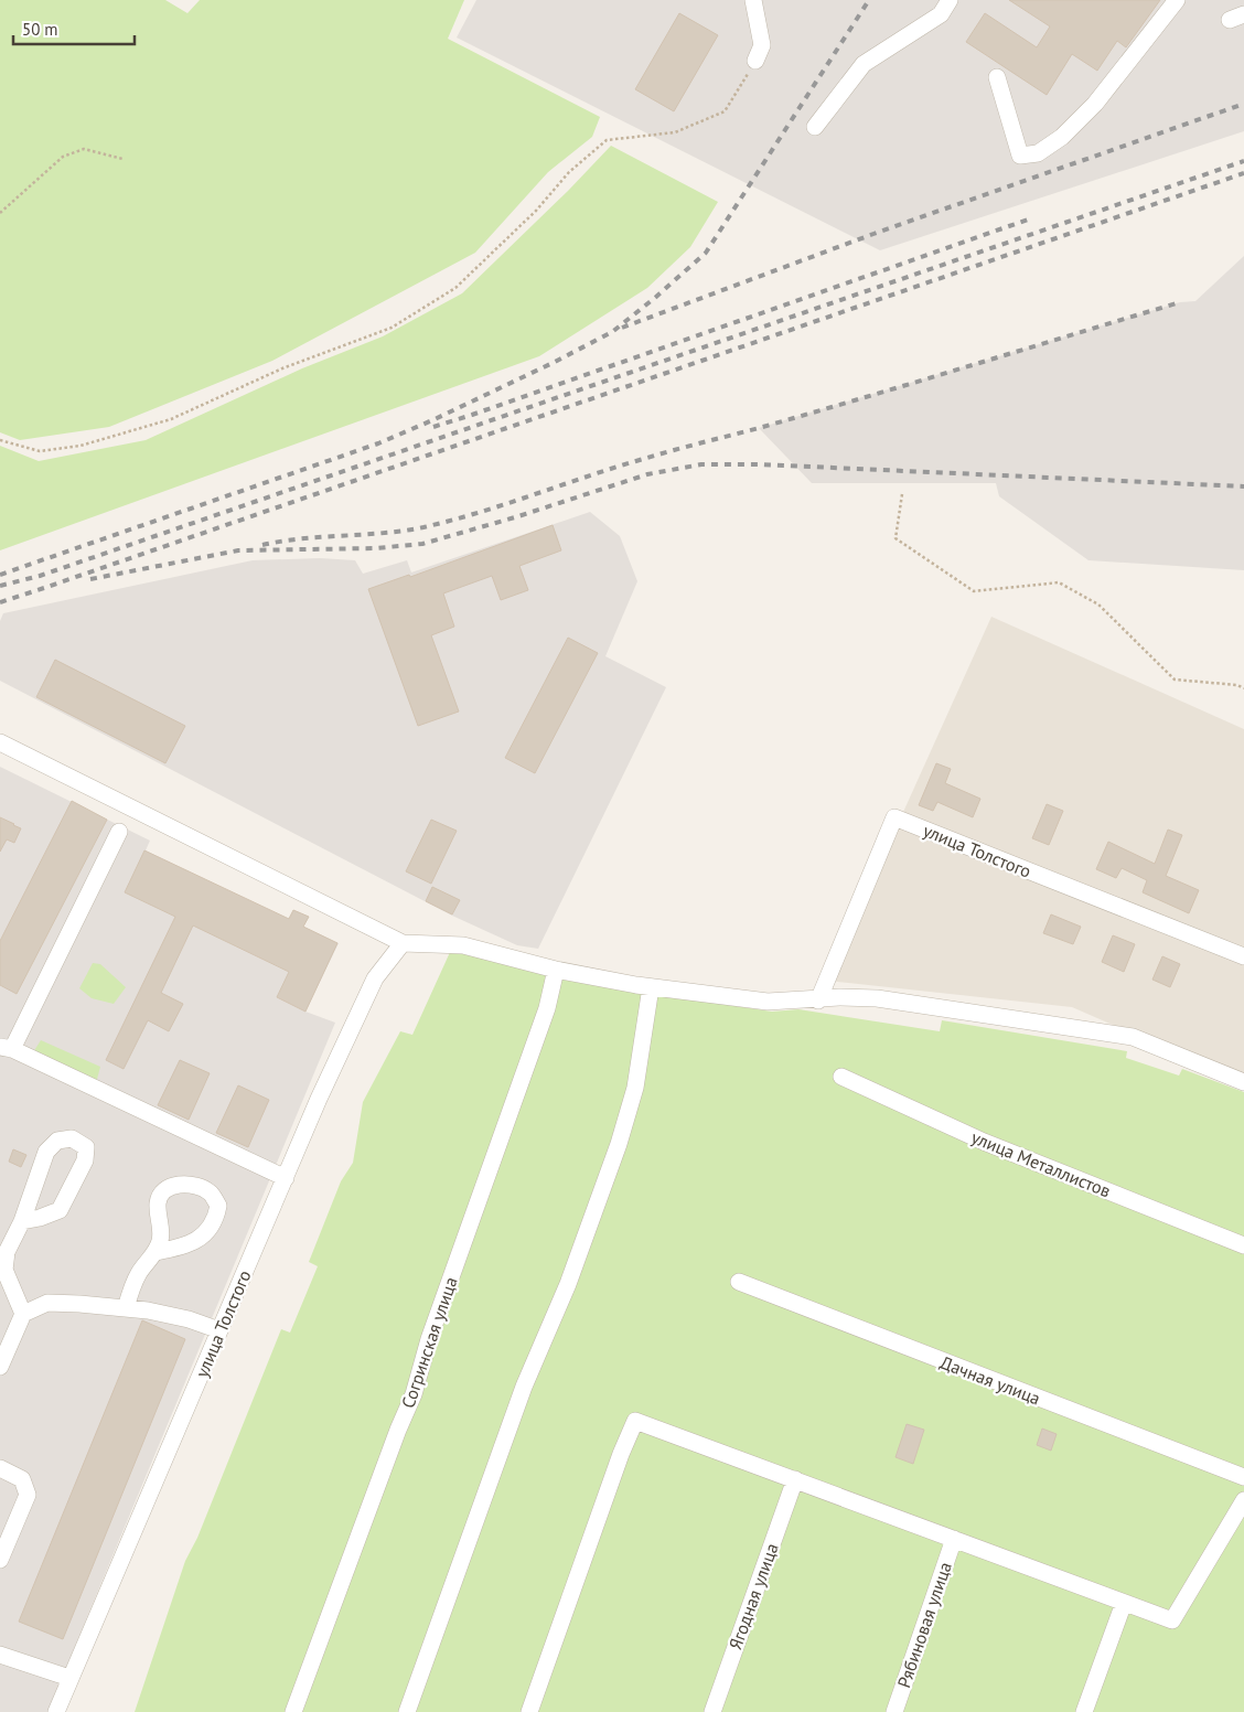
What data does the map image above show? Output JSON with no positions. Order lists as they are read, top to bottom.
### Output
{
  "streets": {
    "street": [
      "улица Толстого",
      "улица Металлистов",
      "Согринская улица",
      "Дачная улица",
      "Ягодная улица",
      "Рябиновая улица"
    ]
  },
  "scale_bar": "50 m"
}
